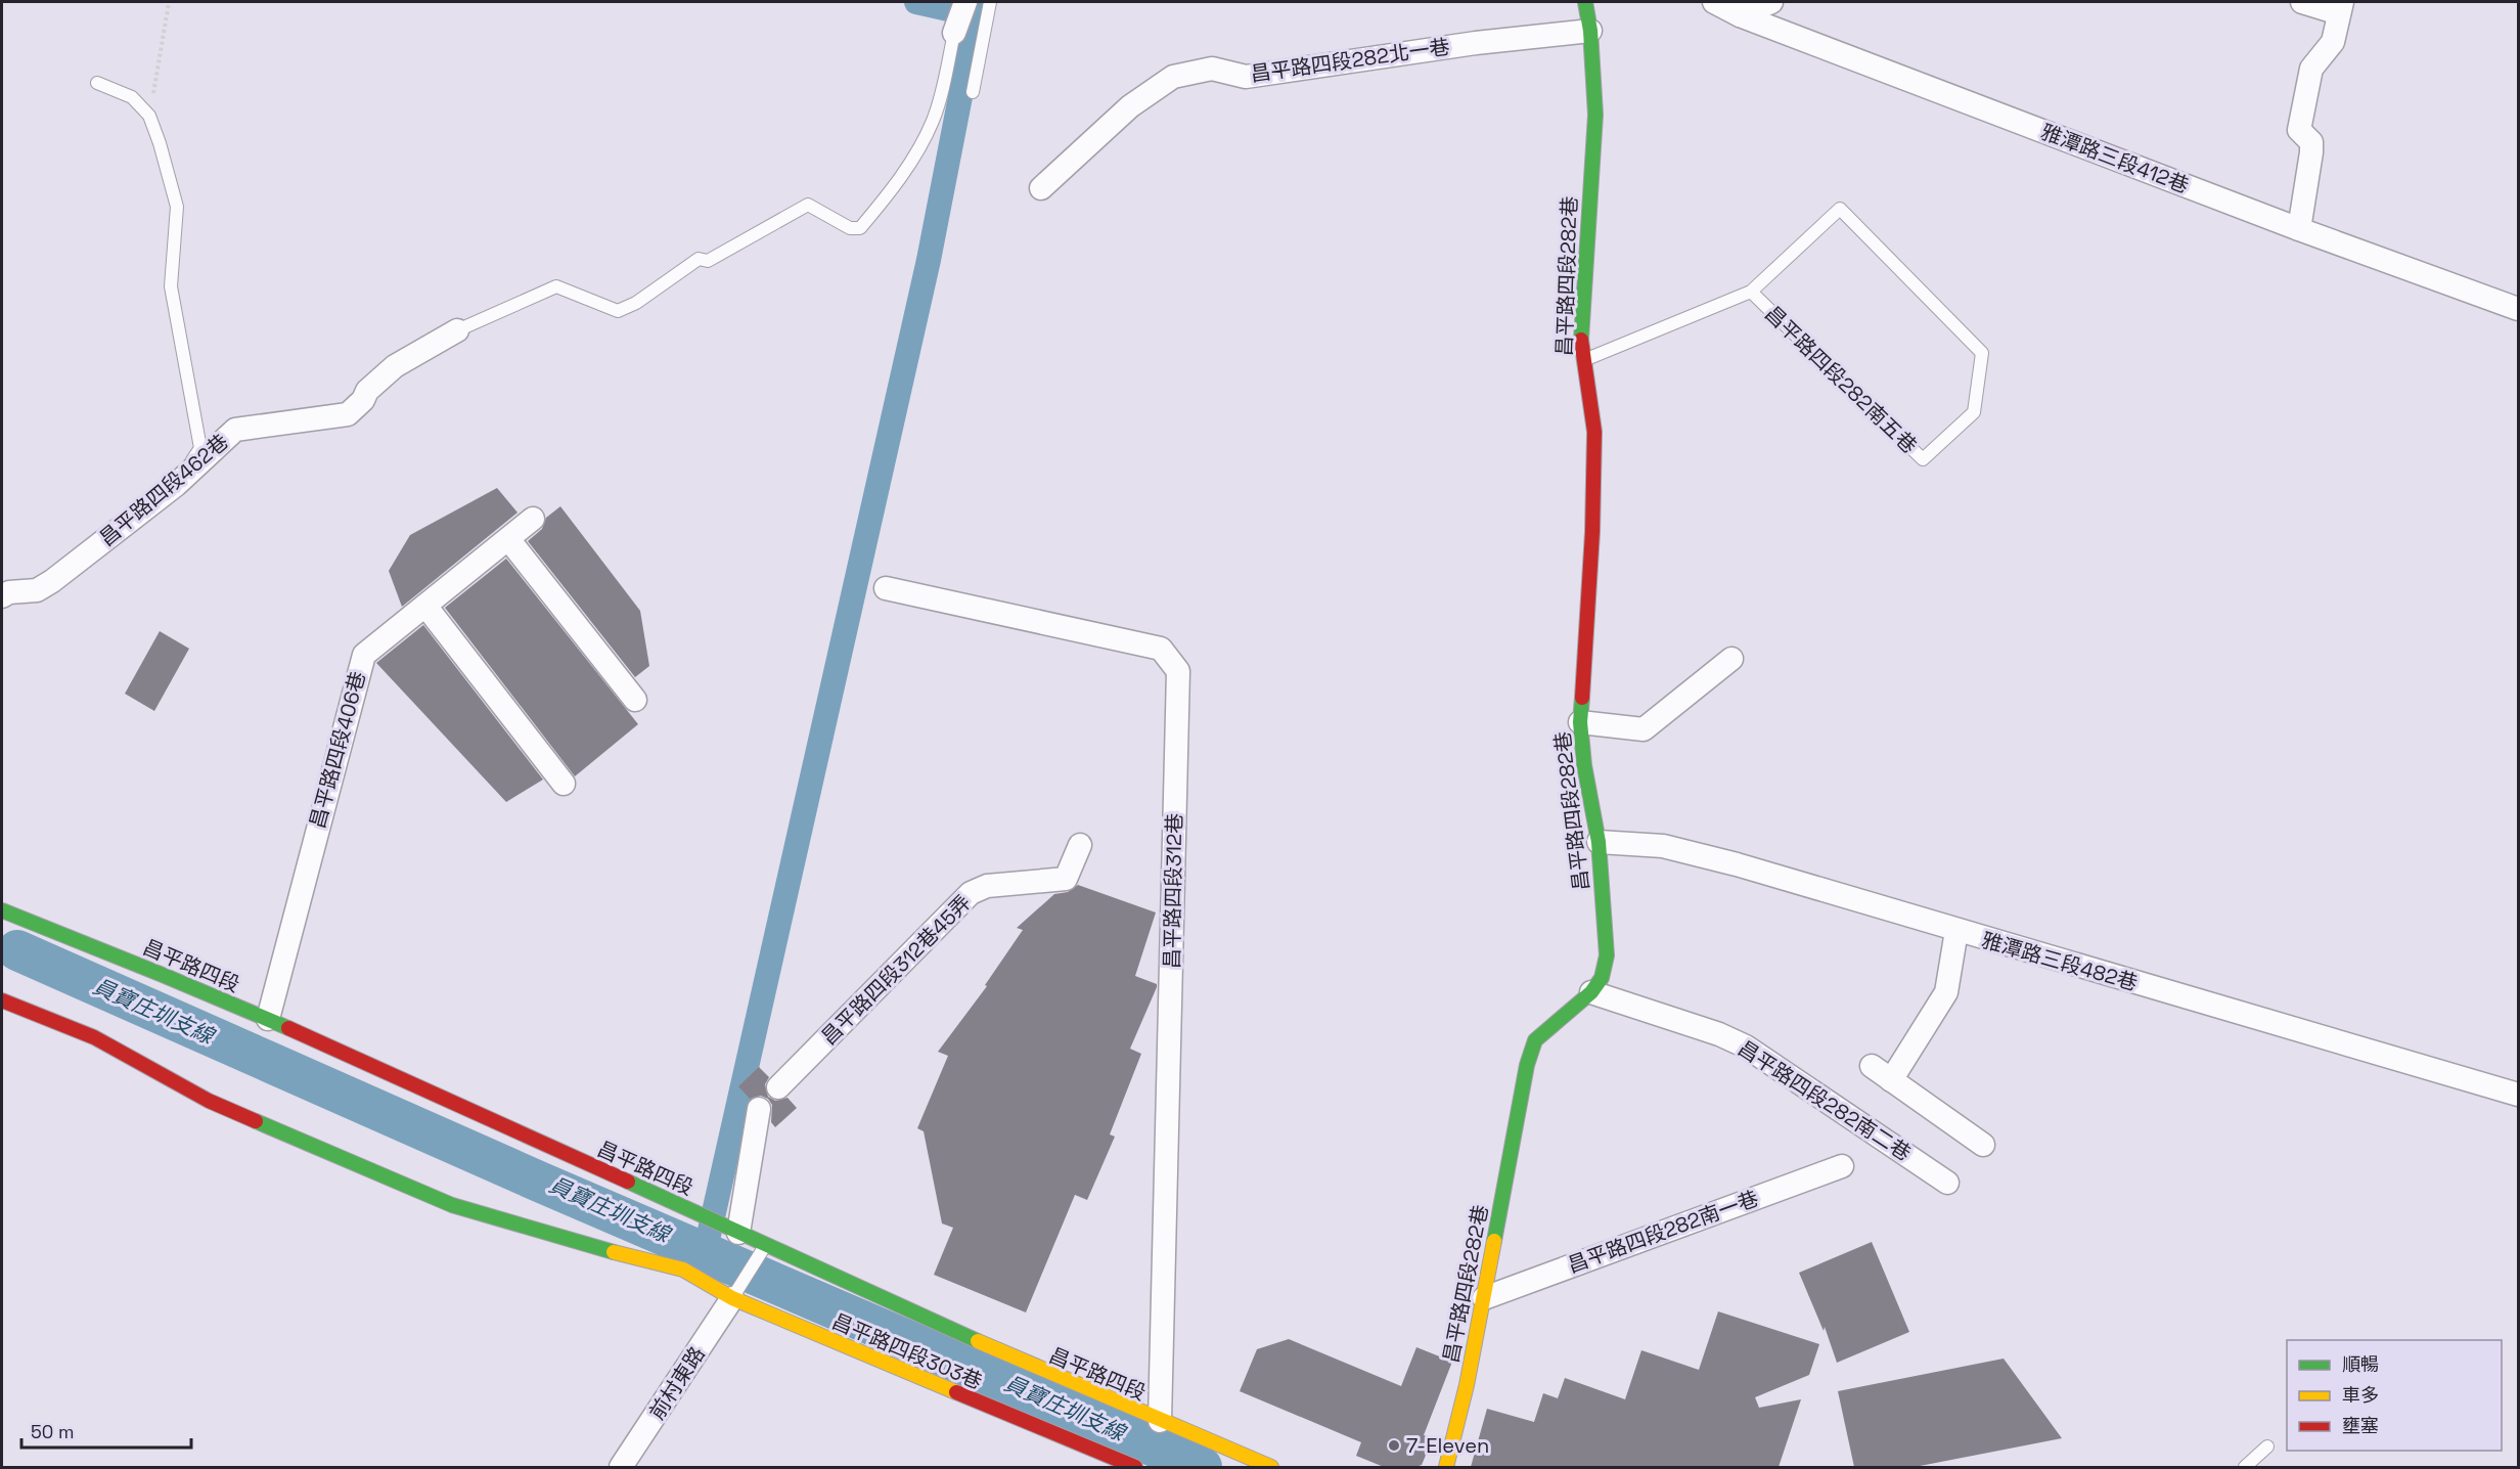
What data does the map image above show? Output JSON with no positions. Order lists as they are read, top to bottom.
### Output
{
  "streets": {
    "street": [
      "昌平路四段282北一巷",
      "雅潭路三段412巷",
      "昌平路四段282巷",
      "昌平路四段462巷",
      "昌平路四段406巷",
      "昌平路四段312巷",
      "雅潭路三段482巷",
      "昌平路四段",
      "昌平路四段312巷45弄",
      "昌平路四段282南二巷",
      "昌平路四段282南一巷",
      "昌平路四段303巷",
      "前村東路"
    ],
    "lane": ["昌平路四段282南五巷"]
  },
  "crossings": [
    ["昌平路四段282北一巷", "昌平路四段282巷"],
    ["昌平路四段282巷", "昌平路四段282南五巷"],
    ["昌平路四段282巷", "雅潭路三段482巷"],
    ["昌平路四段282巷", "昌平路四段282南二巷"],
    ["昌平路四段282巷", "昌平路四段282南一巷"],
    ["昌平路四段406巷", "昌平路四段"],
    ["昌平路四段312巷", "昌平路四段"],
    ["昌平路四段303巷", "前村東路"]
  ],
  "water": ["員寶庄圳支線"],
  "places": ["7-Eleven"],
  "legend": ["順暢", "車多", "壅塞"],
  "scale_bar": "50 m"
}
